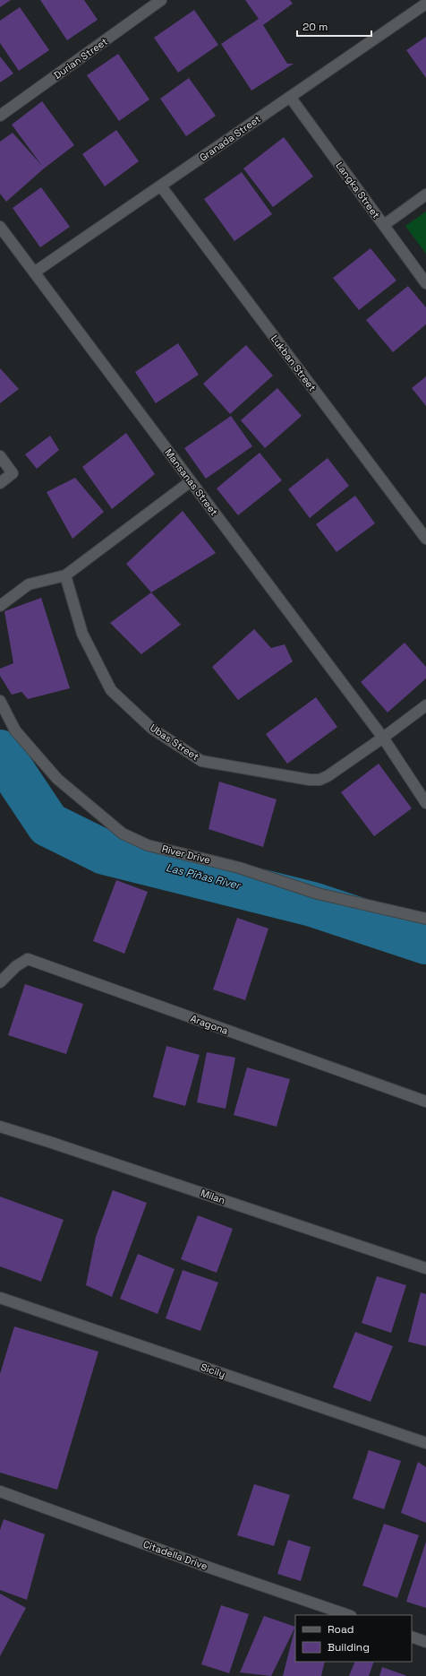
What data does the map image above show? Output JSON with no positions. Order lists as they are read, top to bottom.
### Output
{
  "streets": {
    "street": [
      "Durian Street",
      "Granada Street",
      "Langka Street",
      "Lukban Street",
      "Mansanas Street",
      "Ubas Street",
      "River Drive",
      "Aragona",
      "Milan",
      "Sicily",
      "Citadella Drive"
    ]
  },
  "crossings": [
    ["Granada Street", "Langka Street"],
    ["Granada Street", "Lukban Street"],
    ["Granada Street", "Mansanas Street"],
    ["Mansanas Street", "Ubas Street"]
  ],
  "water": ["Las Piñas River"],
  "legend": ["Road", "Building"],
  "scale_bar": "20 m"
}
